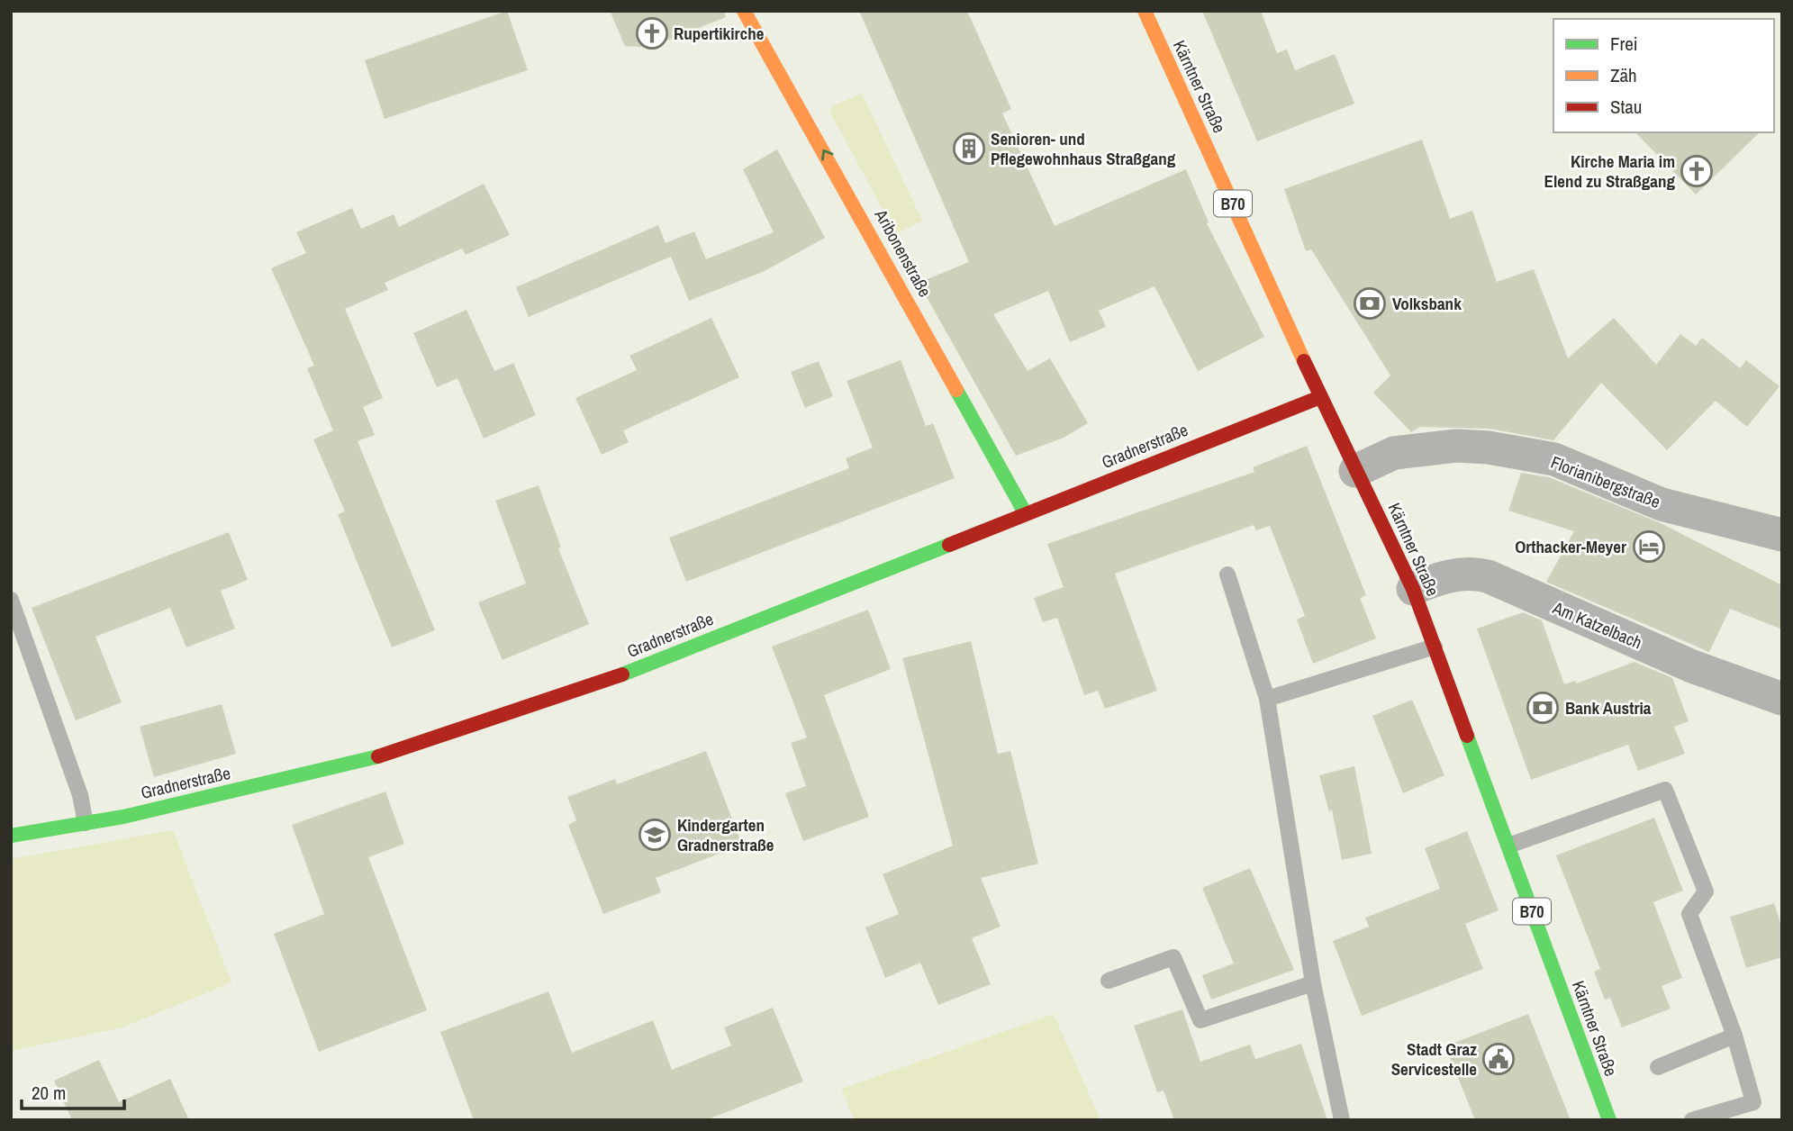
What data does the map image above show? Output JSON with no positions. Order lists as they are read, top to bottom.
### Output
{
  "streets": {
    "main road": [
      "Kärntner Straße",
      "B70",
      "Aribonenstraße",
      "Gradnerstraße"
    ],
    "street": ["Florianibergstraße", "Am Katzelbach"]
  },
  "crossings": [
    ["Kärntner Straße", "Gradnerstraße"],
    ["Kärntner Straße", "Florianibergstraße"],
    ["Kärntner Straße", "Am Katzelbach"],
    ["Aribonenstraße", "Gradnerstraße"]
  ],
  "one_way": ["Aribonenstraße"],
  "places": {
    "church": ["Rupertikirche", "Kirche Maria im Elend zu Straßgang"],
    "building": ["Senioren- und Pflegewohnhaus Straßgang"],
    "bank": ["Volksbank", "Bank Austria"],
    "hotel": ["Orthacker-Meyer"],
    "school or university": ["Kindergarten Gradnerstraße"],
    "public building": ["Stadt Graz Servicestelle"]
  },
  "legend": ["Frei", "Zäh", "Stau"],
  "scale_bar": "20 m"
}
